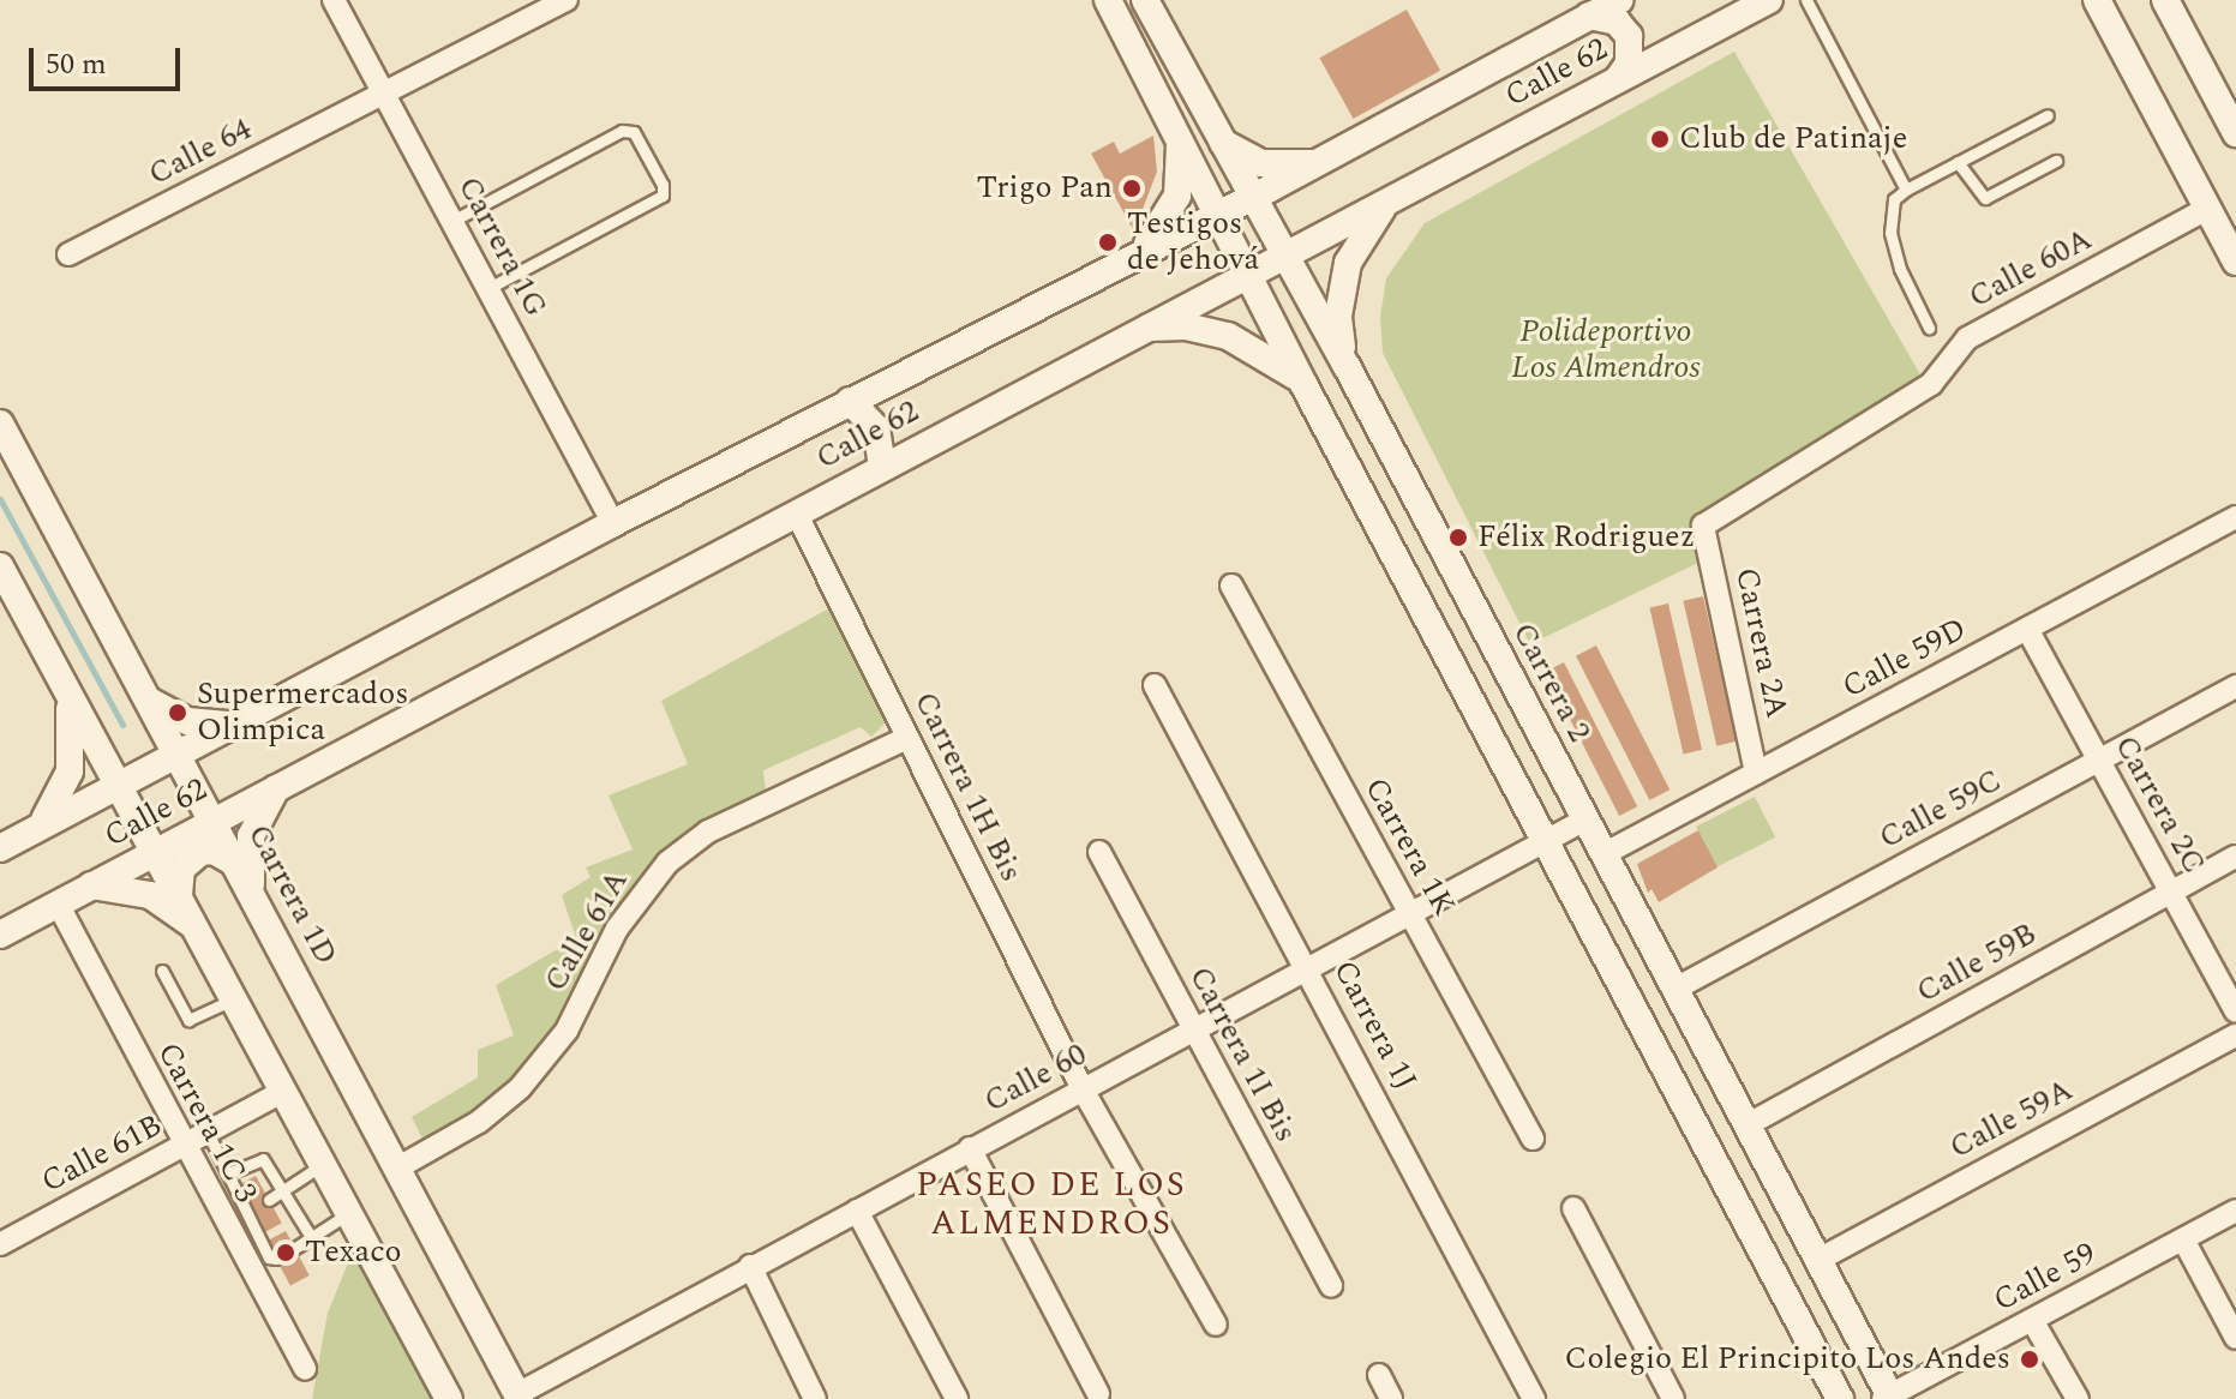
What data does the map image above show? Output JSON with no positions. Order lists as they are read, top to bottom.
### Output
{
  "streets": {
    "street": [
      "Calle 62",
      "Calle 64",
      "Carrera 1G",
      "Calle 60A",
      "Carrera 2A",
      "Calle 59D",
      "Carrera 2",
      "Carrera 1H Bis",
      "Carrera 2C",
      "Calle 59C",
      "Carrera 1K",
      "Carrera 1D",
      "Calle 61A",
      "Calle 59B",
      "Carrera 1J",
      "Carrera 1I Bis",
      "Calle 60",
      "Calle 59A",
      "Carrera 1C 3",
      "Calle 61B",
      "Calle 59"
    ]
  },
  "crossings": [
    ["Calle 62", "Carrera 1G"],
    ["Calle 62", "Carrera 2"],
    ["Calle 62", "Carrera 1H Bis"],
    ["Calle 62", "Carrera 1D"],
    ["Calle 62", "Carrera 1C 3"],
    ["Calle 64", "Carrera 1G"],
    ["Calle 60A", "Carrera 2A"],
    ["Carrera 2A", "Calle 59D"],
    ["Calle 59D", "Carrera 2"],
    ["Calle 59D", "Carrera 2C"],
    ["Carrera 2", "Calle 59C"],
    ["Carrera 2", "Calle 59B"],
    ["Carrera 2", "Calle 60"],
    ["Carrera 2", "Calle 59A"],
    ["Carrera 2", "Calle 59"],
    ["Carrera 1H Bis", "Calle 61A"],
    ["Carrera 1H Bis", "Calle 60"],
    ["Carrera 2C", "Calle 59C"],
    ["Carrera 2C", "Calle 59B"],
    ["Carrera 1K", "Calle 60"],
    ["Carrera 1D", "Calle 61A"],
    ["Carrera 1D", "Calle 60"],
    ["Carrera 1J", "Calle 60"],
    ["Carrera 1I Bis", "Calle 60"],
    ["Carrera 1C 3", "Calle 61B"]
  ],
  "districts": ["PASEO DE LOS ALMENDROS"],
  "parks": ["Polideportivo Los Almendros"],
  "places": [
    "Club de Patinaje",
    "Trigo Pan",
    "Testigos de Jehová",
    "Félix Rodriguez",
    "Supermercados Olimpica",
    "Texaco",
    "Colegio El Principito Los Andes"
  ],
  "scale_bar": "50 m"
}
